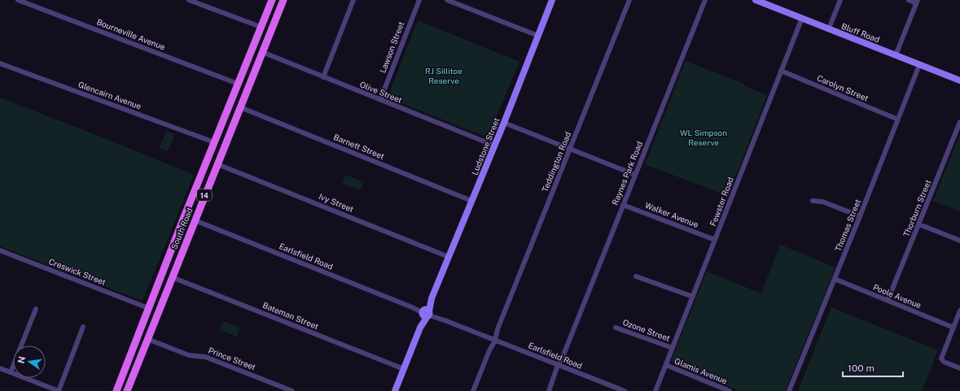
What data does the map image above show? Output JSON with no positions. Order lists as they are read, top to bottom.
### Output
{
  "streets": {
    "main road": ["14", "South Road"],
    "street": [
      "Bluff Road",
      "Bourneville Avenue",
      "Lawson Street",
      "Carolyn Street",
      "Olive Street",
      "Glencairn Avenue",
      "Barnett Street",
      "Ludstone Street",
      "Teddington Road",
      "Raynes Park Road",
      "Fewster Road",
      "Ivy Street",
      "Thorburn Street",
      "Walker Avenue",
      "Thomas Street",
      "Earlsfield Road",
      "Creswick Street",
      "Poole Avenue",
      "Bateman Street",
      "Ozone Street",
      "Prince Street",
      "Glamis Avenue"
    ]
  },
  "crossings": [
    ["Bluff Road", "Fewster Road"],
    ["Bluff Road", "Thomas Street"],
    ["Bourneville Avenue", "South Road"],
    ["Lawson Street", "Olive Street"],
    ["Carolyn Street", "Fewster Road"],
    ["Carolyn Street", "Thomas Street"],
    ["Olive Street", "Ludstone Street"],
    ["Olive Street", "South Road"],
    ["Glencairn Avenue", "South Road"],
    ["Barnett Street", "Ludstone Street"],
    ["Barnett Street", "South Road"],
    ["Ludstone Street", "Ivy Street"],
    ["Ludstone Street", "Earlsfield Road"],
    ["Ludstone Street", "Bateman Street"],
    ["Teddington Road", "Earlsfield Road"],
    ["Raynes Park Road", "Walker Avenue"],
    ["Raynes Park Road", "Earlsfield Road"],
    ["Fewster Road", "Walker Avenue"],
    ["Fewster Road", "Ozone Street"],
    ["Fewster Road", "Glamis Avenue"],
    ["Ivy Street", "South Road"],
    ["Thorburn Street", "Poole Avenue"],
    ["Thomas Street", "Poole Avenue"],
    ["South Road", "Earlsfield Road"],
    ["South Road", "Creswick Street"],
    ["South Road", "Bateman Street"],
    ["South Road", "Prince Street"]
  ],
  "parks": ["RJ Sillitoe Reserve", "WL Simpson Reserve"],
  "scale_bar": "100 m",
  "north": "left"
}
